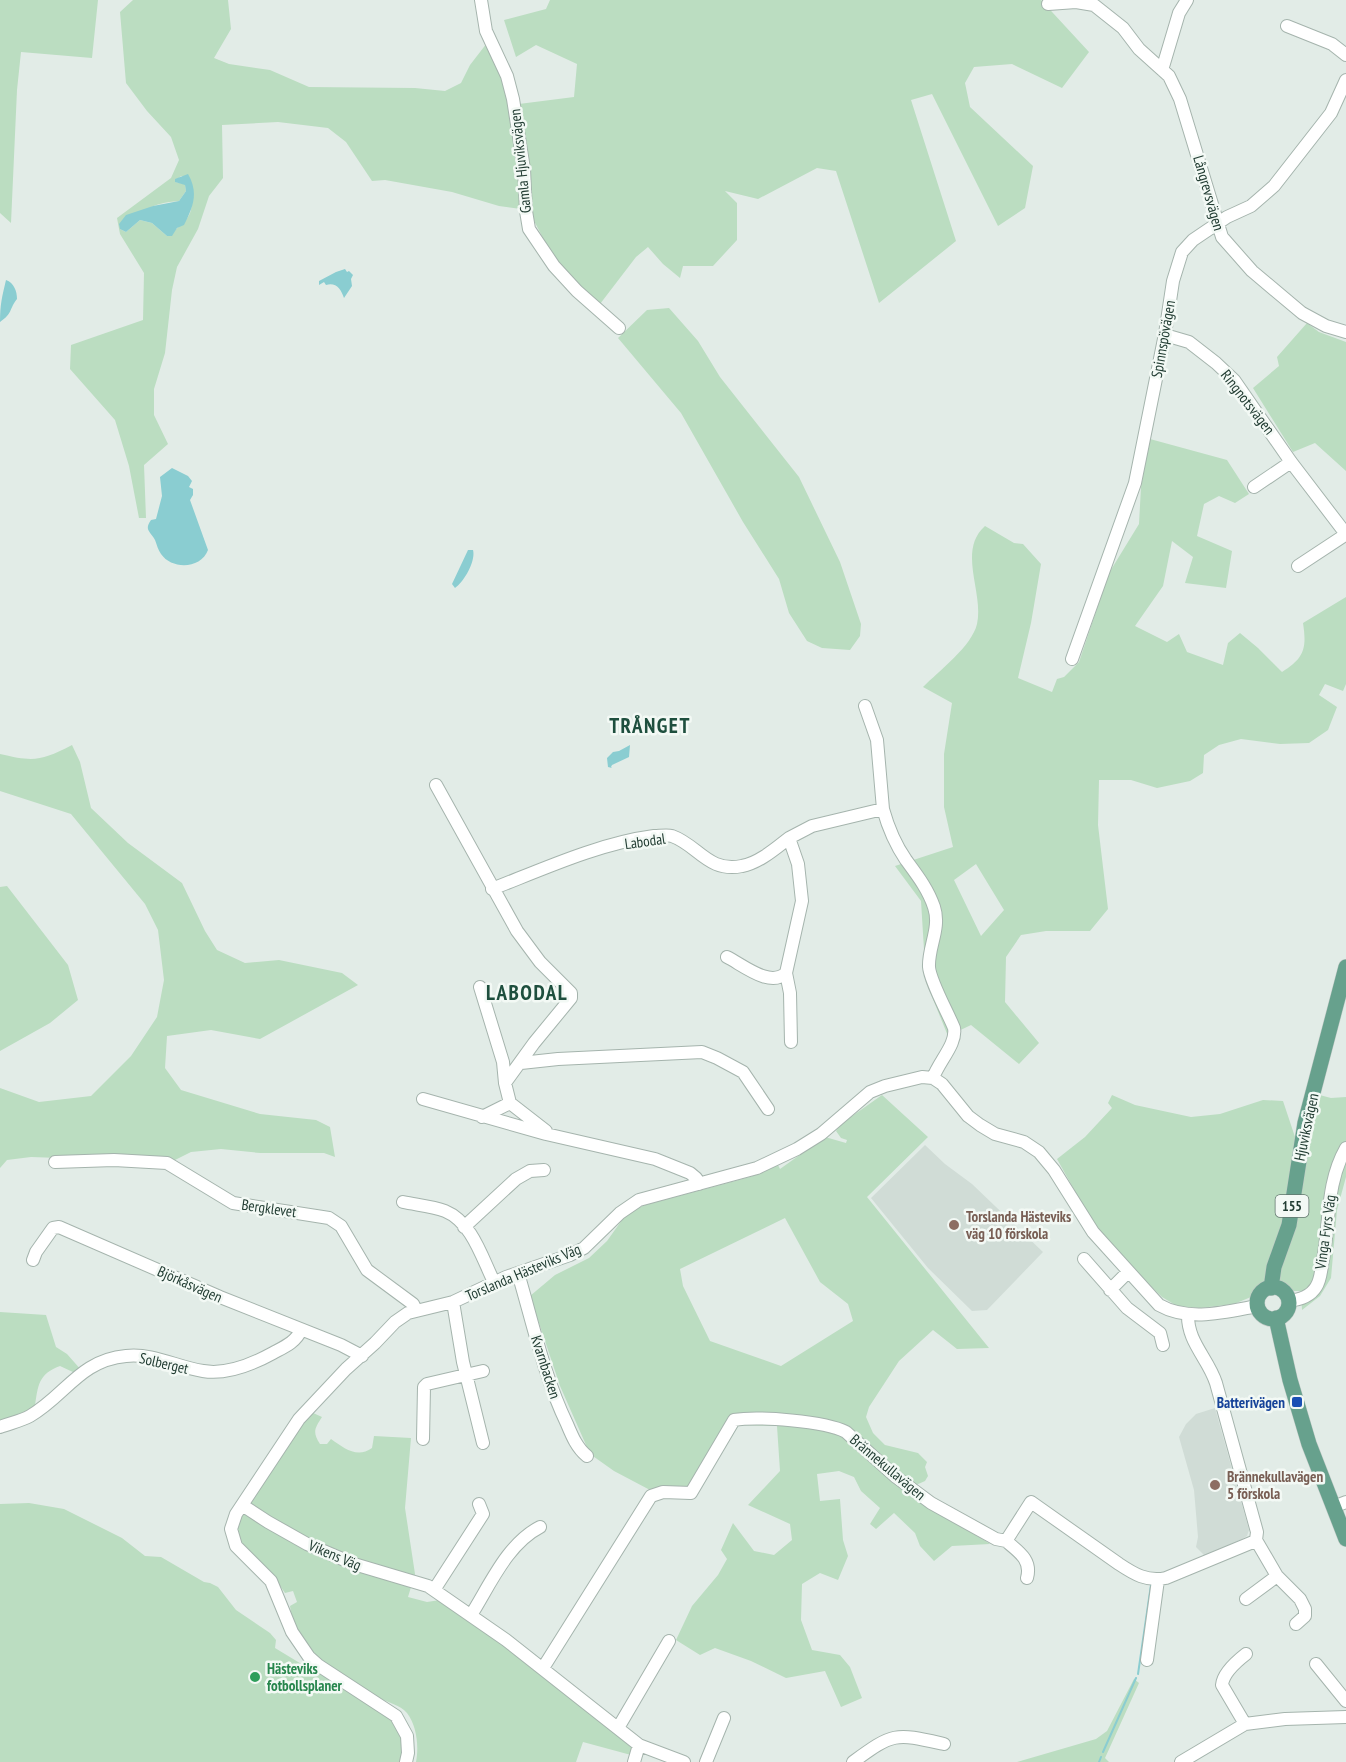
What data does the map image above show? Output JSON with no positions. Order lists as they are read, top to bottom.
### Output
{
  "streets": {
    "main road": ["Hjuviksvägen", "155"],
    "street": [
      "Gamla Hjuviksvägen",
      "Långrevsvägen",
      "Spinnspövägen",
      "Ringnotsvägen",
      "Labodal",
      "Bergklevet",
      "Vinga Fyrs Väg",
      "Torslanda Hästeviks Väg",
      "Björkåsvägen",
      "Solberget",
      "Kvarnbacken",
      "Brännekullavägen",
      "Vikens Väg"
    ]
  },
  "crossings": [
    ["Långrevsvägen", "Spinnspövägen"],
    ["Spinnspövägen", "Ringnotsvägen"],
    ["Hjuviksvägen", "Vinga Fyrs Väg"],
    ["Bergklevet", "Torslanda Hästeviks Väg"],
    ["Torslanda Hästeviks Väg", "Björkåsvägen"],
    ["Torslanda Hästeviks Väg", "Kvarnbacken"],
    ["Torslanda Hästeviks Väg", "Vikens Väg"],
    ["Björkåsvägen", "Solberget"],
    ["Brännekullavägen", "Vikens Väg"]
  ],
  "districts": ["TRÅNGET", "LABODAL"],
  "places": {
    "other": ["Torslanda Hästeviks väg 10 förskola", "Brännekullavägen 5 förskola", "Hästeviks fotbollsplaner"],
    "transit": ["Batterivägen"]
  }
}
